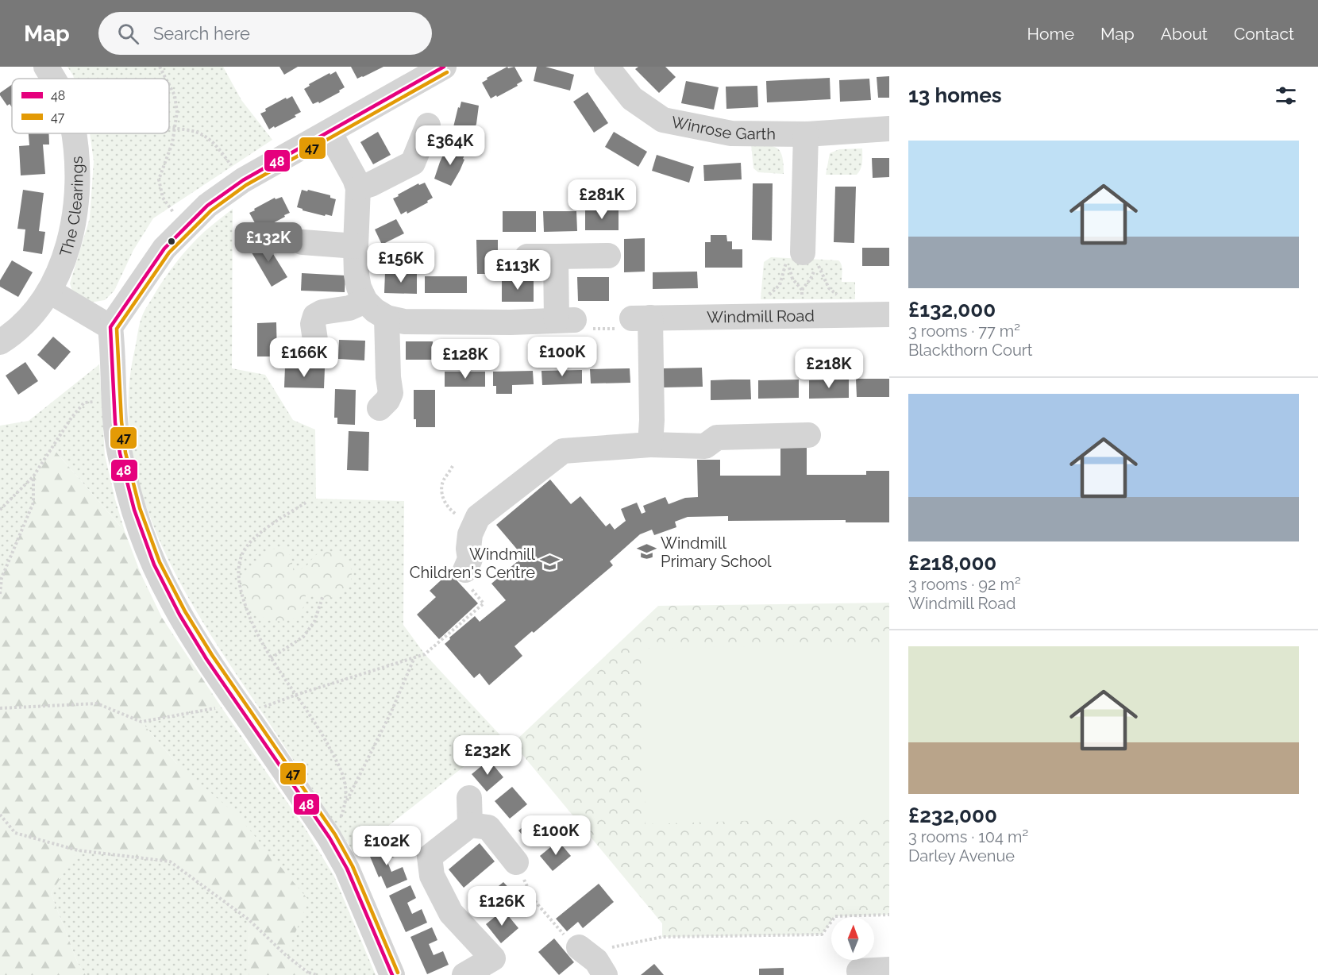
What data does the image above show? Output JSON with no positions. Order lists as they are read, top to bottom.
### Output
{
  "streets": {
    "street": ["Winrose Garth", "The Clearings", "Windmill Road"]
  },
  "places": {
    "school or university": ["Windmill Primary School", "Windmill Children's Centre"]
  },
  "lines": ["transit line 48", "transit line 47"],
  "legend": ["48", "47"],
  "north": "top",
  "page": {
    "header": "Map",
    "search": "Search here",
    "nav": [
      "Home",
      "Map",
      "About",
      "Contact"
    ],
    "heading": "13 homes",
    "list": [
      {
        "name": "£132,000",
        "note": "3 rooms · 77 m² · Blackthorn Court"
      },
      {
        "name": "£218,000",
        "note": "3 rooms · 92 m² · Windmill Road"
      },
      {
        "name": "£232,000",
        "note": "3 rooms · 104 m² · Darley Avenue"
      }
    ],
    "price": [
      "£364K",
      "£281K",
      "£132K",
      "£156K",
      "£113K",
      "£100K",
      "£166K",
      "£128K",
      "£218K",
      "£232K",
      "£100K",
      "£102K",
      "£126K"
    ]
  }
}
